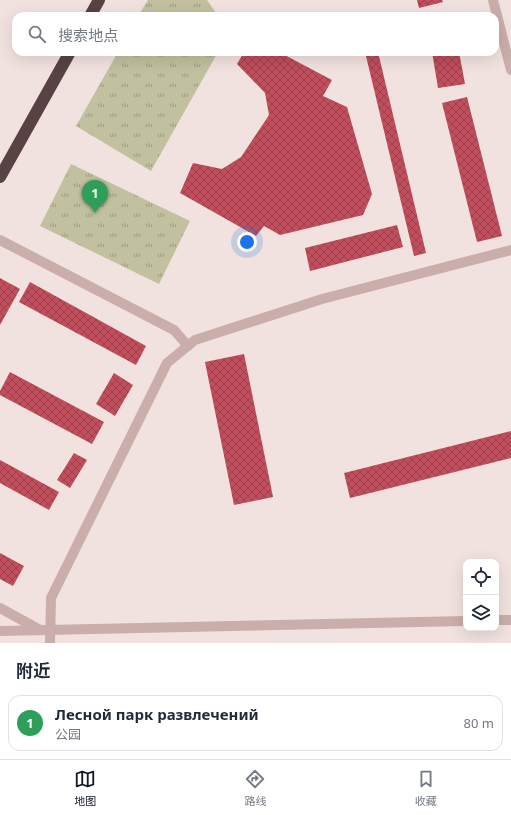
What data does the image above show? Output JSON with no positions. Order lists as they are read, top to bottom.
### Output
{
  "page": {
    "search": "搜索地点",
    "pins": "1",
    "heading": "附近",
    "list": [
      {
        "mark": "1",
        "name": "Лесной парк развлечений",
        "note": "公园",
        "value": "80 m"
      }
    ],
    "nav": ["地图", "路线", "收藏"]
  }
}
